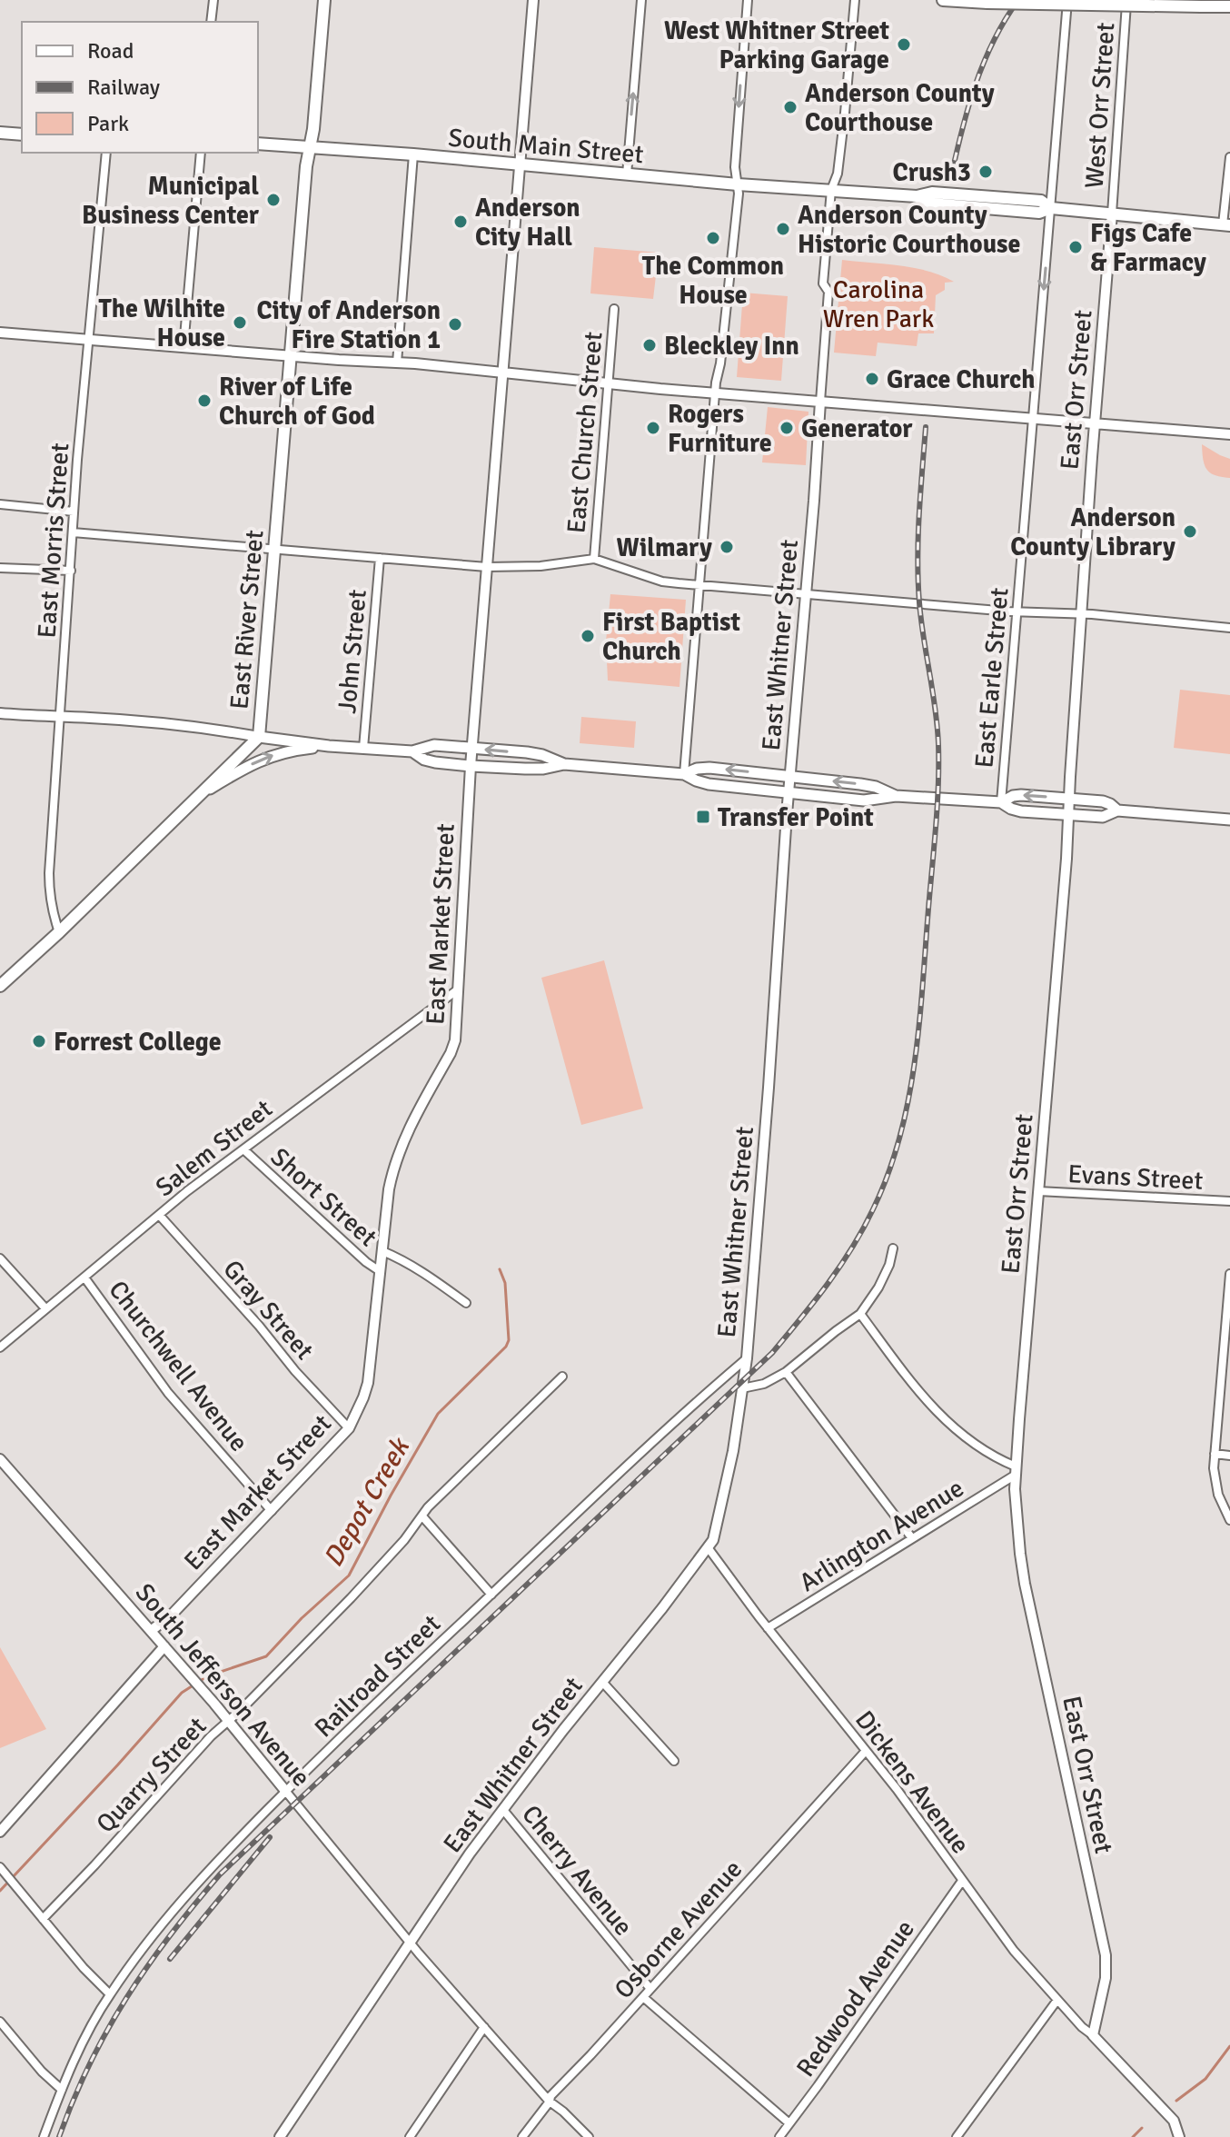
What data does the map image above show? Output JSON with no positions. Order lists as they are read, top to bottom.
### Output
{
  "streets": {
    "main road": ["South Main Street", "East River Street"],
    "street": [
      "West Orr Street",
      "East Orr Street",
      "East Church Street",
      "East Morris Street",
      "East Whitner Street",
      "John Street",
      "East Earle Street",
      "East Market Street",
      "Salem Street",
      "Evans Street",
      "Short Street",
      "Gray Street",
      "Churchwell Avenue",
      "Arlington Avenue",
      "Railroad Street",
      "South Jefferson Avenue",
      "Quarry Street",
      "Dickens Avenue",
      "Cherry Avenue",
      "Osborne Avenue",
      "Redwood Avenue"
    ]
  },
  "crossings": [
    ["West Orr Street", "South Main Street"],
    ["West Orr Street", "East Orr Street"],
    ["South Main Street", "East Orr Street"],
    ["South Main Street", "East River Street"],
    ["South Main Street", "East Whitner Street"],
    ["South Main Street", "East Earle Street"],
    ["South Main Street", "East Market Street"],
    ["East Orr Street", "Evans Street"],
    ["East Orr Street", "Arlington Avenue"],
    ["East Orr Street", "Dickens Avenue"],
    ["East Morris Street", "East River Street"],
    ["East Whitner Street", "Railroad Street"],
    ["East Whitner Street", "South Jefferson Avenue"],
    ["East Whitner Street", "Dickens Avenue"],
    ["East Whitner Street", "Cherry Avenue"],
    ["East Market Street", "Salem Street"],
    ["East Market Street", "Short Street"],
    ["East Market Street", "Gray Street"],
    ["East Market Street", "Churchwell Avenue"],
    ["East Market Street", "South Jefferson Avenue"],
    ["Salem Street", "Short Street"],
    ["Salem Street", "Gray Street"],
    ["Salem Street", "Churchwell Avenue"],
    ["Arlington Avenue", "Dickens Avenue"],
    ["Railroad Street", "South Jefferson Avenue"],
    ["South Jefferson Avenue", "Quarry Street"],
    ["South Jefferson Avenue", "Osborne Avenue"],
    ["Dickens Avenue", "Osborne Avenue"],
    ["Dickens Avenue", "Redwood Avenue"],
    ["Cherry Avenue", "Osborne Avenue"]
  ],
  "water": ["Depot Creek"],
  "parks": ["Carolina Wren Park"],
  "places": {
    "other": [
      "West Whitner Street Parking Garage",
      "Anderson County Courthouse",
      "Crush3",
      "Municipal Business Center",
      "Anderson City Hall",
      "Anderson County Historic Courthouse",
      "The Common House",
      "Figs Cafe & Farmacy",
      "The Wilhite House",
      "City of Anderson Fire Station 1",
      "Bleckley Inn",
      "Grace Church",
      "River of Life Church of God",
      "Rogers Furniture",
      "Generator",
      "Anderson County Library",
      "Wilmary",
      "First Baptist Church",
      "Forrest College"
    ],
    "transit": ["Transfer Point"]
  },
  "legend": ["Road", "Railway", "Park"]
}
